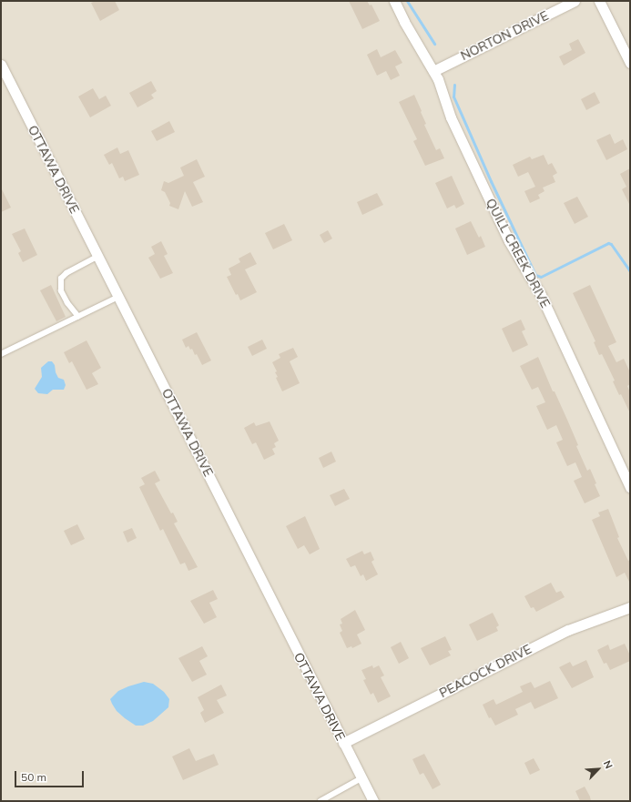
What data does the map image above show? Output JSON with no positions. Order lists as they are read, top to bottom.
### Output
{
  "streets": {
    "street": [
      "NORTON DRIVE",
      "OTTAWA DRIVE",
      "QUILL CREEK DRIVE",
      "PEACOCK DRIVE"
    ]
  },
  "crossings": [
    ["NORTON DRIVE", "QUILL CREEK DRIVE"],
    ["OTTAWA DRIVE", "PEACOCK DRIVE"]
  ],
  "scale_bar": "50 m",
  "north": "top right"
}
